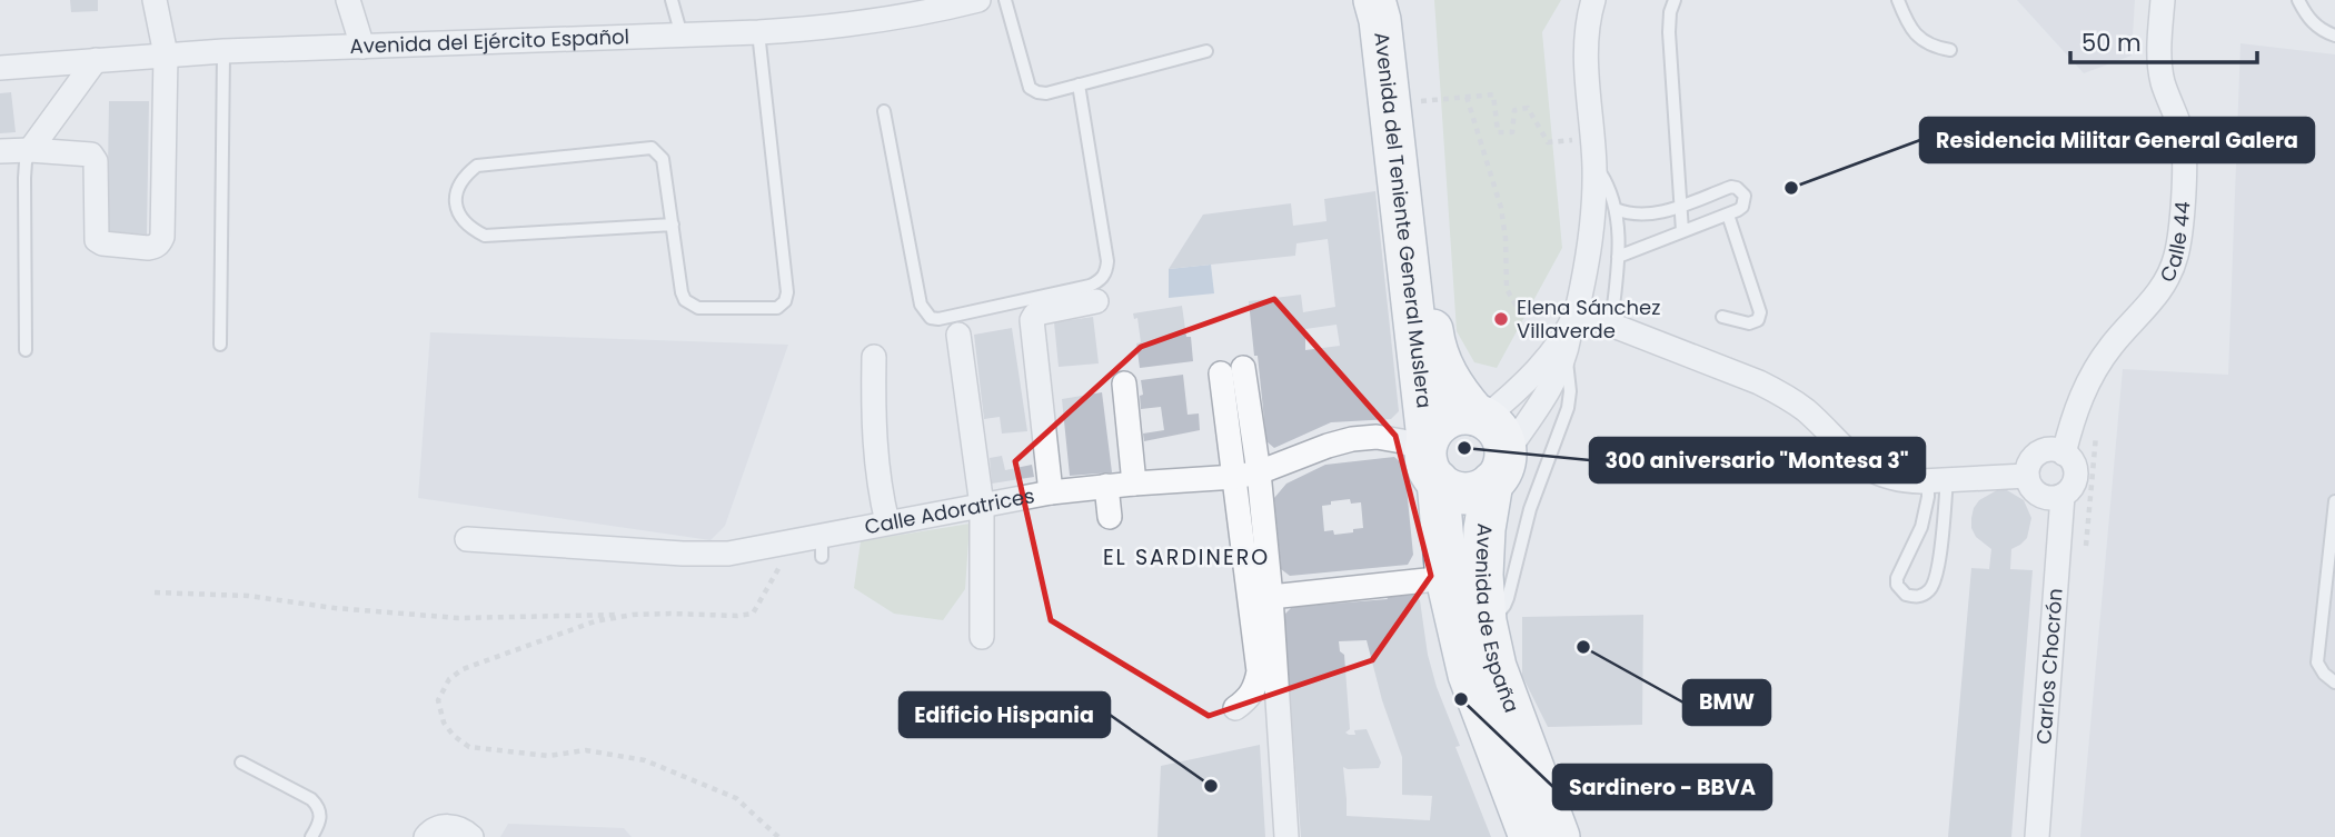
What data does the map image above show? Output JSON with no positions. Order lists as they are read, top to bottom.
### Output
{
  "streets": {
    "highway": ["Avenida del Teniente General Muslera", "Avenida de España"],
    "street": [
      "Avenida del Ejército Español",
      "Calle 44",
      "Calle Adoratrices",
      "Carlos Chocrón"
    ]
  },
  "crossings": [
    ["Avenida del Teniente General Muslera", "Calle Adoratrices"],
    ["Avenida del Teniente General Muslera", "Avenida de España"],
    ["Calle 44", "Carlos Chocrón"],
    ["Calle Adoratrices", "Avenida de España"]
  ],
  "districts": ["EL SARDINERO"],
  "places": [
    "Residencia Militar General Galera",
    "Elena Sánchez Villaverde",
    "300 aniversario \"Montesa 3\"",
    "BMW",
    "Sardinero - BBVA",
    "Edificio Hispania"
  ],
  "scale_bar": "50 m"
}
